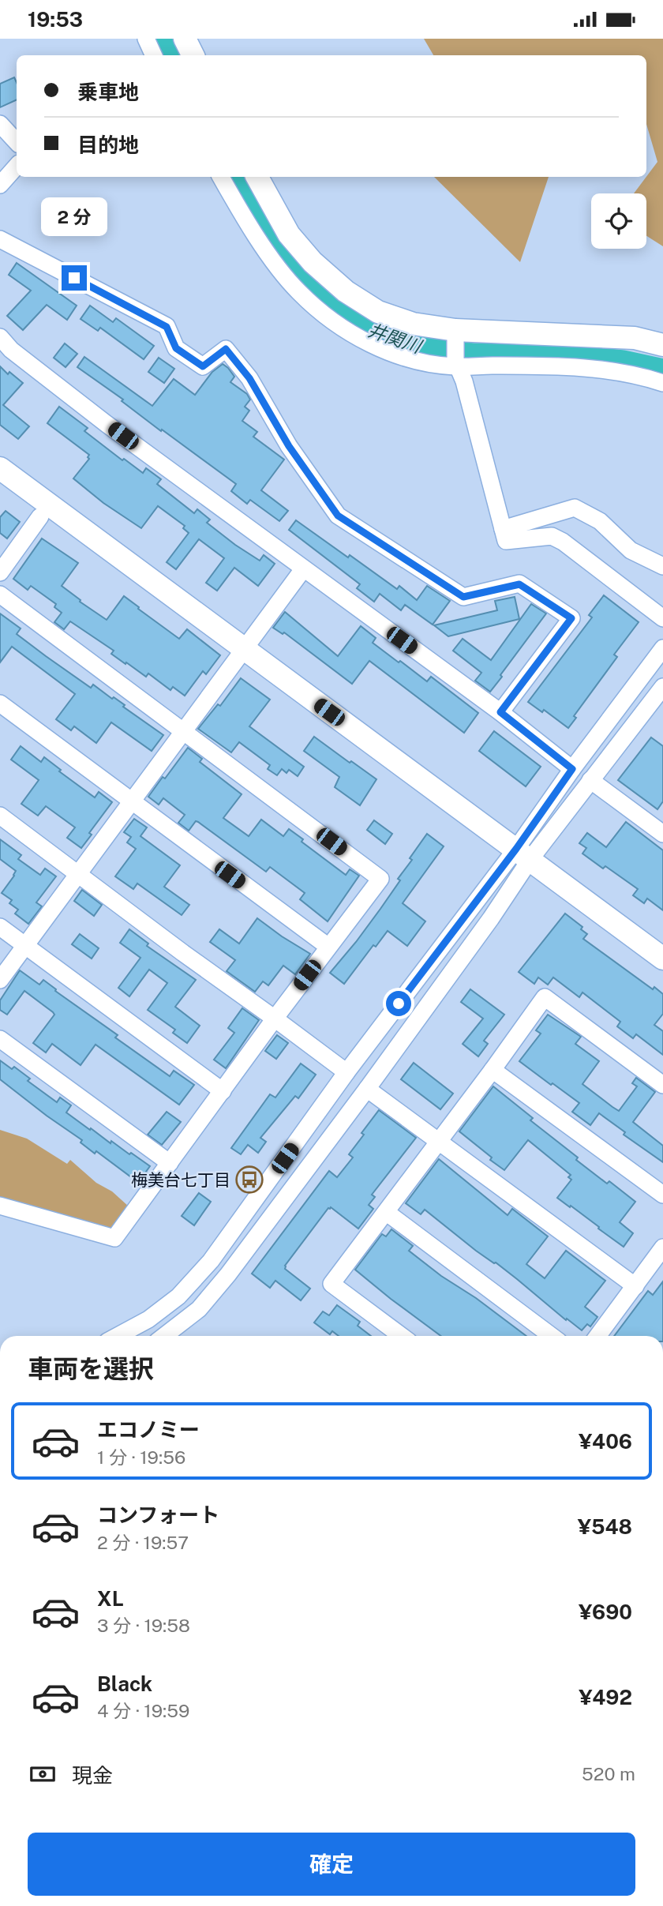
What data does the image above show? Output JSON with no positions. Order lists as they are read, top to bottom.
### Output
{
  "water": ["井関川"],
  "places": {
    "bus stop": ["梅美台七丁目"]
  },
  "page": {
    "status": "19:53",
    "banner": ["乗車地", "目的地"],
    "bubble": "2 分",
    "heading": "車両を選択",
    "list": [
      {
        "name": "エコノミー",
        "note": "1 分 · 19:56",
        "value": "¥406"
      },
      {
        "name": "コンフォート",
        "note": "2 分 · 19:57",
        "value": "¥548"
      },
      {
        "name": "XL",
        "note": "3 分 · 19:58",
        "value": "¥690"
      },
      {
        "name": "Black",
        "note": "4 分 · 19:59",
        "value": "¥492"
      }
    ],
    "pay": ["現金", "520 m"],
    "buttons": "確定"
  }
}
